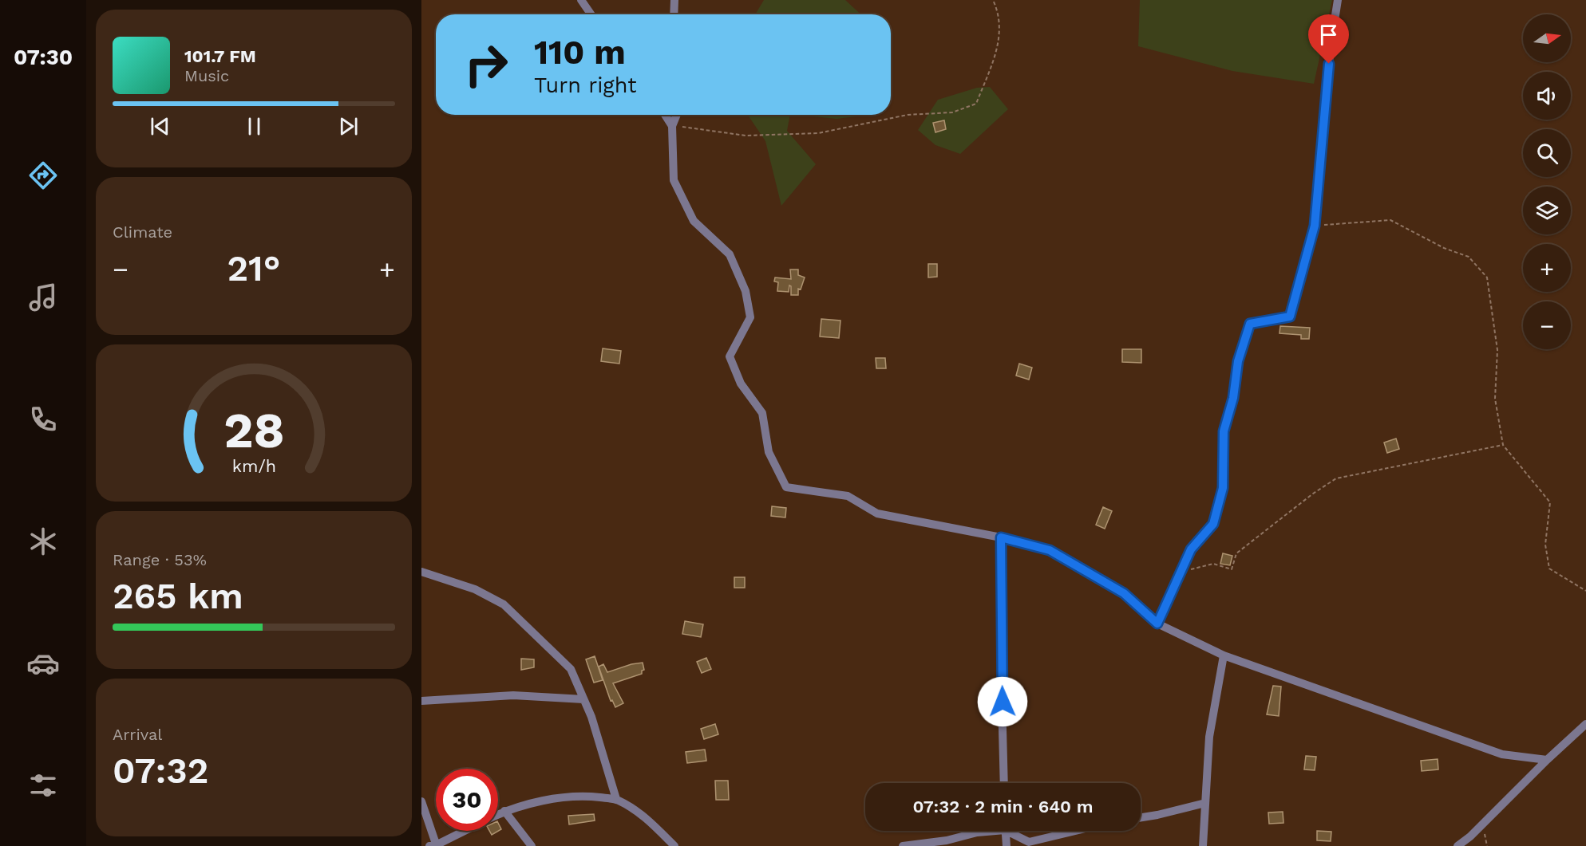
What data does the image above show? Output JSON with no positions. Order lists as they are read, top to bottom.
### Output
{
  "north": "right",
  "page": {
    "tabs": "07:30",
    "map_buttons": ["+", "−"],
    "turn": ["110 m", "Turn right"],
    "song": ["101.7 FM", "Music"],
    "tile": [
      "Climate",
      ["Range · 53%", "265 km"],
      ["Arrival", "07:32"]
    ],
    "heat": ["−", "21°", "+"],
    "limit": "30",
    "trip": "07:32 · 2 min · 640 m",
    "gauge": ["28", "km/h"]
  }
}
